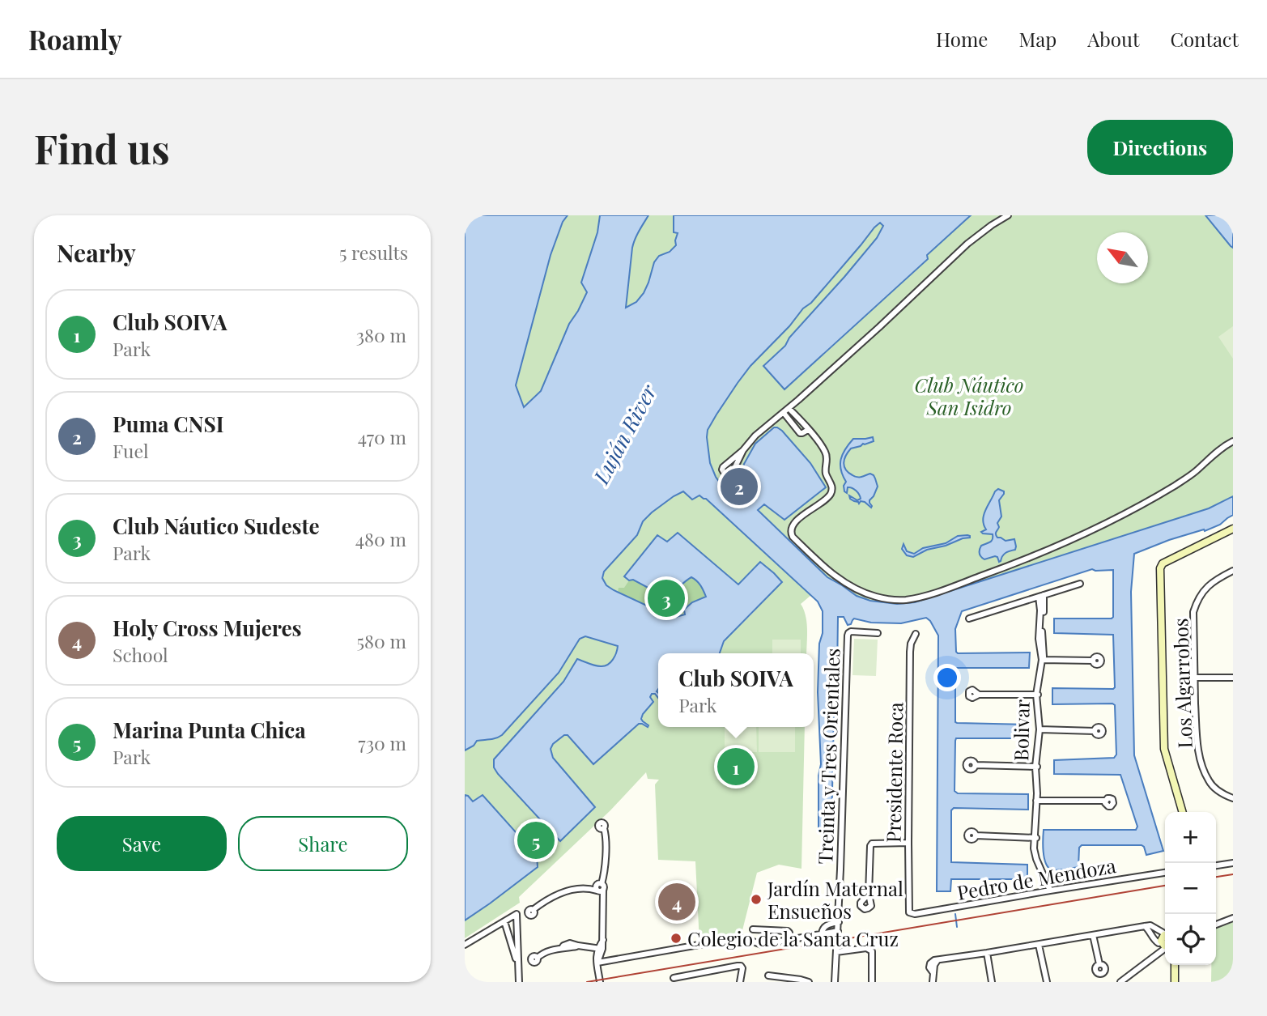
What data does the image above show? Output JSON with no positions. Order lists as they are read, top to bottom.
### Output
{
  "streets": {
    "street": [
      "Los Algarrobos",
      "Bolivar",
      "Treinta y Tres Orientales",
      "Presidente Roca",
      "Pedro de Mendoza"
    ]
  },
  "crossings": [
    ["Bolivar", "Pedro de Mendoza"],
    ["Presidente Roca", "Pedro de Mendoza"]
  ],
  "water": ["Luján River"],
  "parks": ["Club Náutico San Isidro"],
  "places": ["Jardín Maternal Ensueños", "Colegio de la Santa Cruz"],
  "north": "top left",
  "page": {
    "header": "Roamly",
    "nav": [
      "Home",
      "Map",
      "About",
      "Contact"
    ],
    "buttons": [
      "Directions",
      ["Save", "Share"]
    ],
    "title": "Find us",
    "heading": ["Nearby", "5 results"],
    "list": [
      {
        "mark": "1",
        "name": "Club SOIVA",
        "note": "Park",
        "value": "380 m"
      },
      {
        "mark": "2",
        "name": "Puma CNSI",
        "note": "Fuel",
        "value": "470 m"
      },
      {
        "mark": "3",
        "name": "Club Náutico Sudeste",
        "note": "Park",
        "value": "480 m"
      },
      {
        "mark": "4",
        "name": "Holy Cross Mujeres",
        "note": "School",
        "value": "580 m"
      },
      {
        "mark": "5",
        "name": "Marina Punta Chica",
        "note": "Park",
        "value": "730 m"
      }
    ],
    "pins": [
      "2",
      "3",
      "1",
      "5",
      "4"
    ],
    "popup": ["Club SOIVA", "Park"],
    "map_buttons": ["+", "−"]
  }
}
